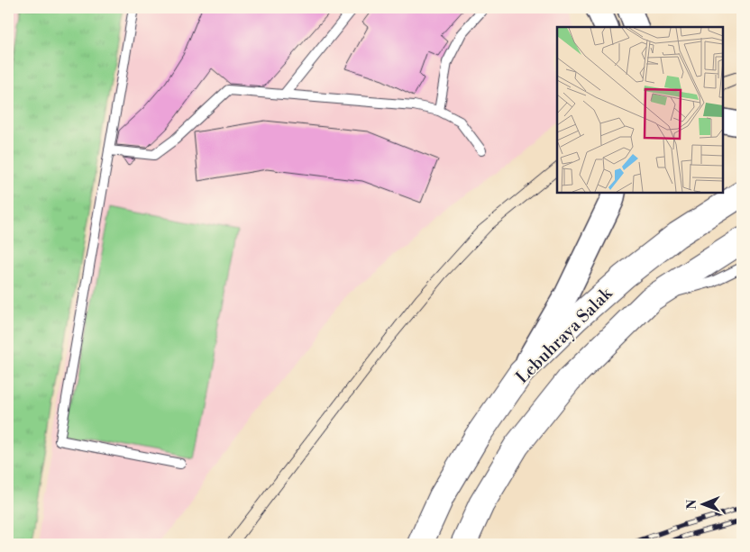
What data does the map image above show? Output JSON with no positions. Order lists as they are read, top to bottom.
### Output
{
  "streets": {
    "highway": ["Lebuhraya Salak"]
  },
  "north": "left"
}
